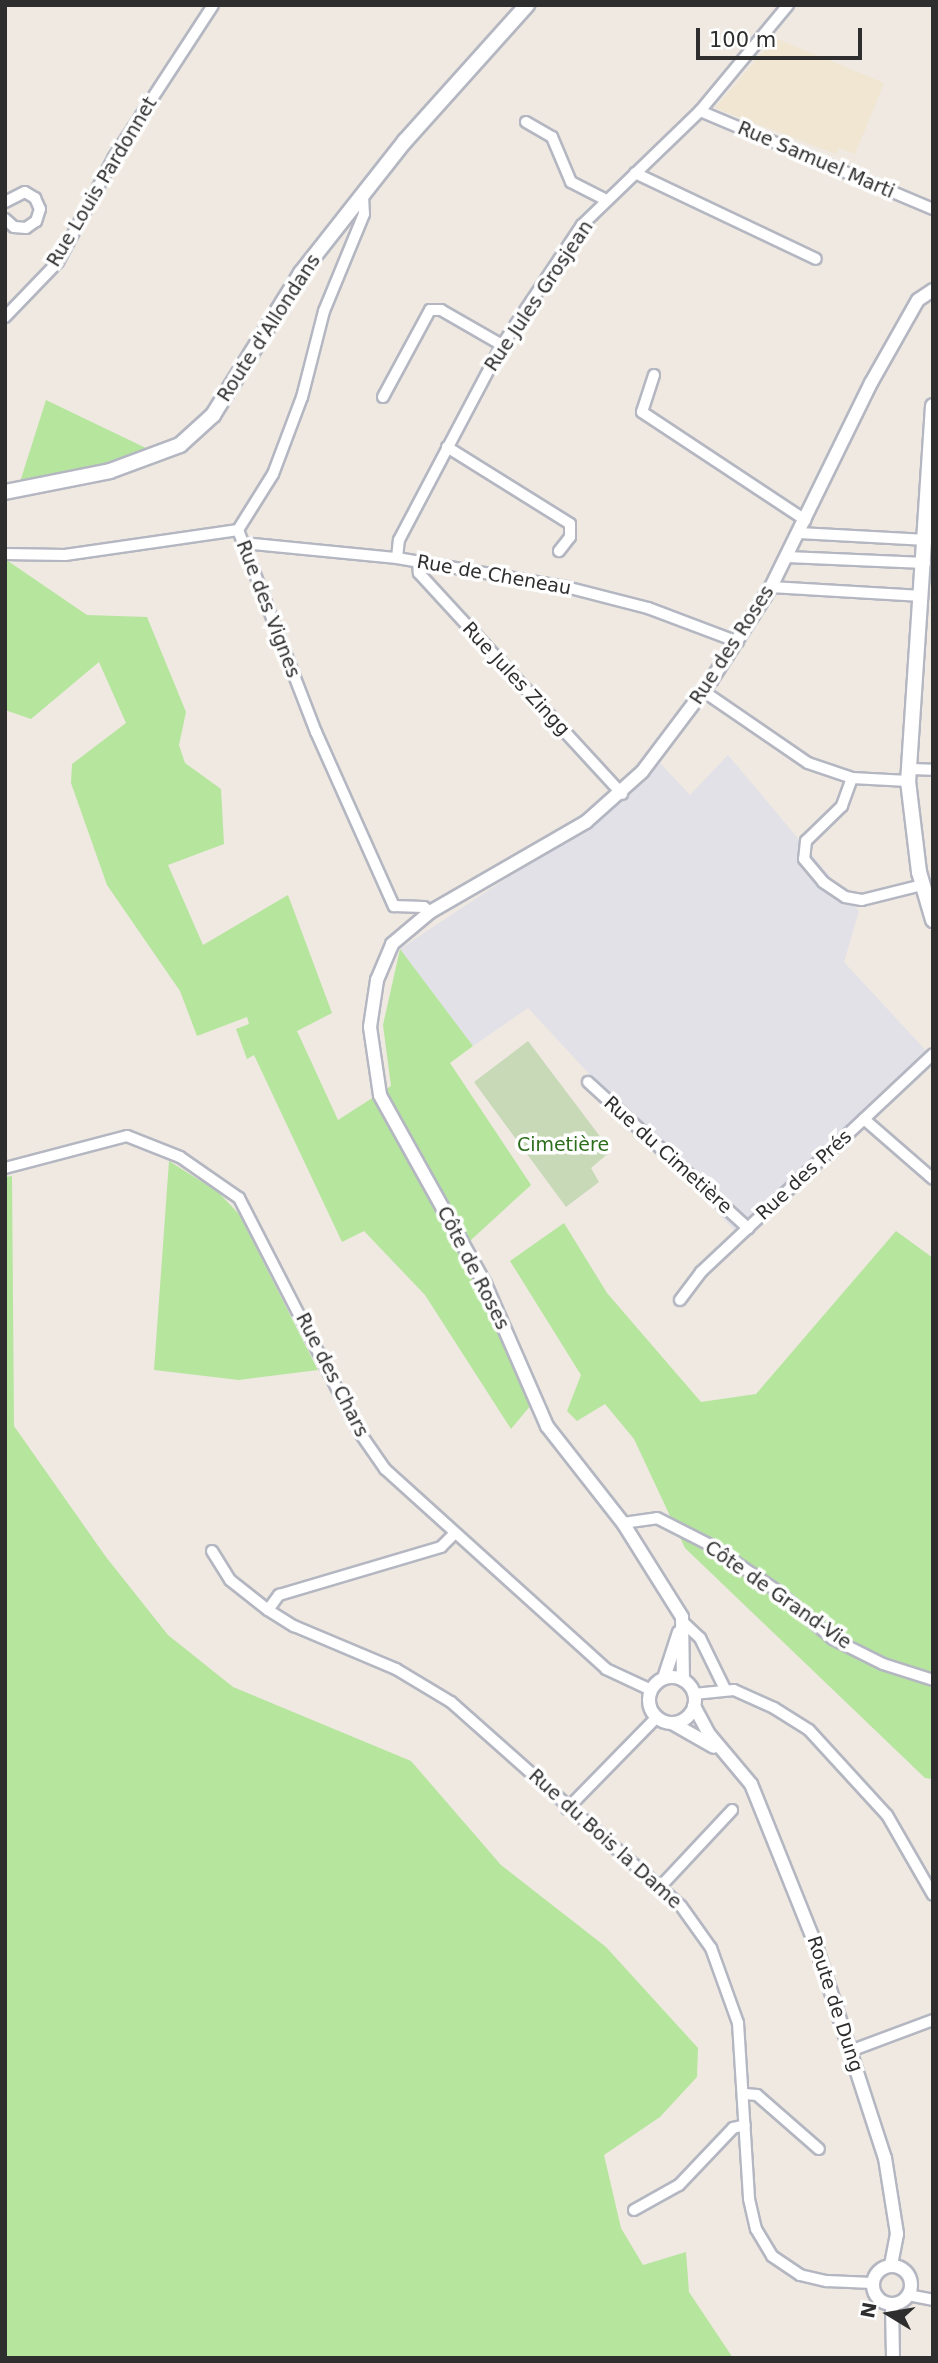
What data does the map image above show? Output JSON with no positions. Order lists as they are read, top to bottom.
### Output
{
  "streets": {
    "main road": ["Route d'Allondans"],
    "street": [
      "Rue Samuel Marti",
      "Rue Louis Pardonnet",
      "Rue Jules Grosjean",
      "Rue de Cheneau",
      "Rue des Vignes",
      "Rue des Roses",
      "Rue Jules Zingg",
      "Rue du Cimetière",
      "Rue des Prés",
      "Côte de Roses",
      "Rue des Chars",
      "Côte de Grand-Vie",
      "Rue du Bois la Dame",
      "Route de Dung"
    ]
  },
  "crossings": [
    ["Rue Samuel Marti", "Rue Jules Grosjean"],
    ["Rue Jules Grosjean", "Rue de Cheneau"],
    ["Route d'Allondans", "Rue des Vignes"],
    ["Rue de Cheneau", "Rue des Vignes"],
    ["Rue de Cheneau", "Rue des Roses"],
    ["Rue de Cheneau", "Rue Jules Zingg"],
    ["Rue des Vignes", "Rue des Roses"],
    ["Rue des Vignes", "Côte de Roses"],
    ["Rue des Roses", "Rue Jules Zingg"],
    ["Rue des Roses", "Côte de Roses"],
    ["Rue du Cimetière", "Rue des Prés"],
    ["Côte de Roses", "Rue des Chars"],
    ["Côte de Roses", "Côte de Grand-Vie"],
    ["Côte de Roses", "Route de Dung"],
    ["Rue des Chars", "Route de Dung"],
    ["Rue du Bois la Dame", "Route de Dung"]
  ],
  "parks": ["Cimetière"],
  "scale_bar": "100 m",
  "north": "left"
}
